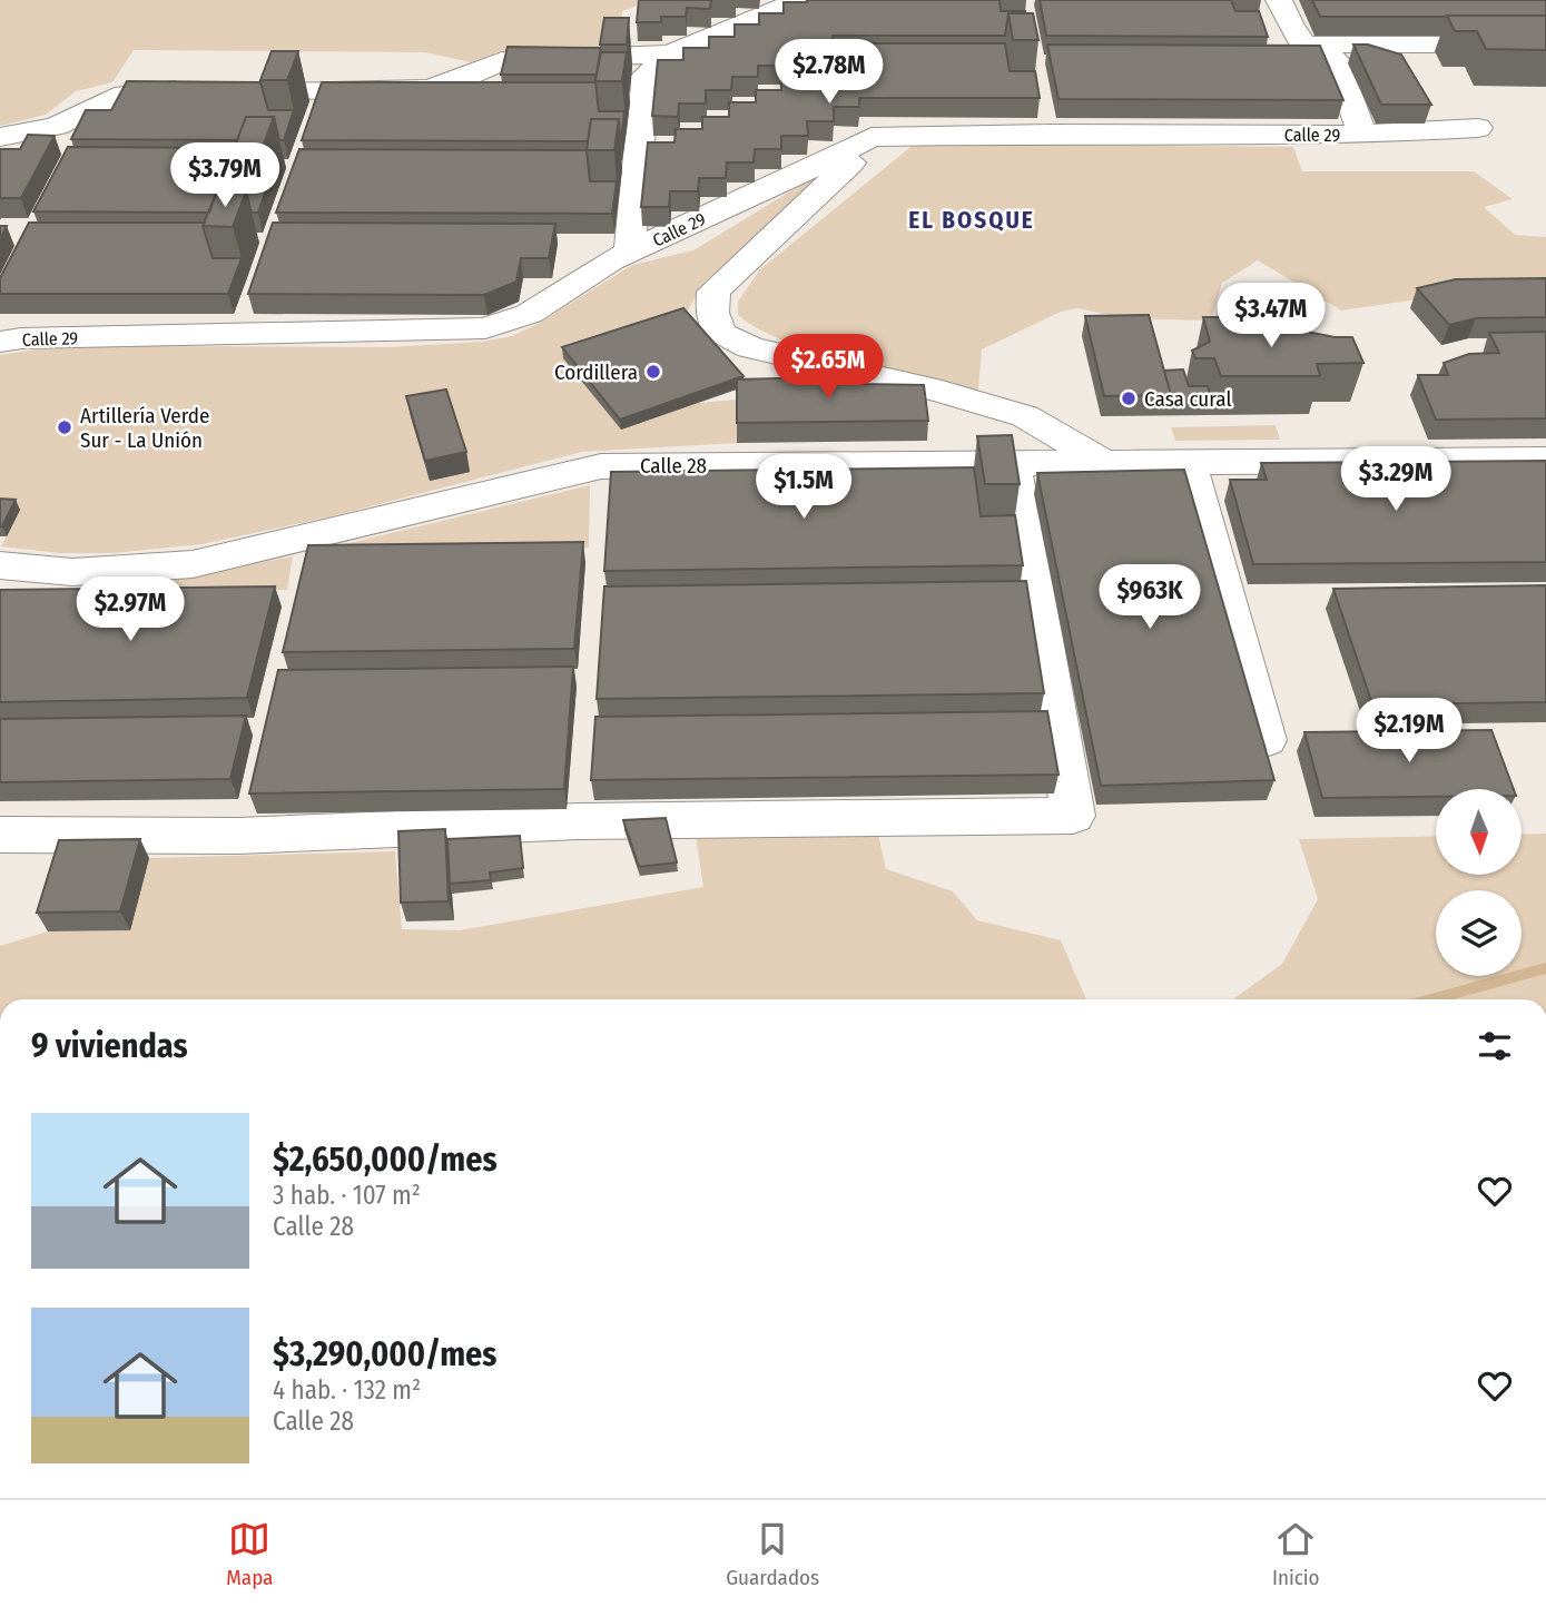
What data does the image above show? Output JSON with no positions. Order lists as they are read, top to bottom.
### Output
{
  "streets": {
    "street": ["Calle 29", "Calle 28"]
  },
  "districts": ["EL BOSQUE"],
  "places": ["Cordillera", "Casa cural", "Artillería Verde Sur - La Unión"],
  "north": "bottom",
  "page": {
    "price": [
      "$2.78M",
      "$3.79M",
      "$3.47M",
      "$2.65M",
      "$3.29M",
      "$1.5M",
      "$963K",
      "$2.97M",
      "$2.19M"
    ],
    "heading": "9 viviendas",
    "list": [
      {
        "name": "$2,650,000/mes",
        "note": "3 hab. · 107 m² · Calle 28"
      },
      {
        "name": "$3,290,000/mes",
        "note": "4 hab. · 132 m² · Calle 28"
      }
    ],
    "tabs": ["Mapa", "Guardados", "Inicio"]
  }
}
